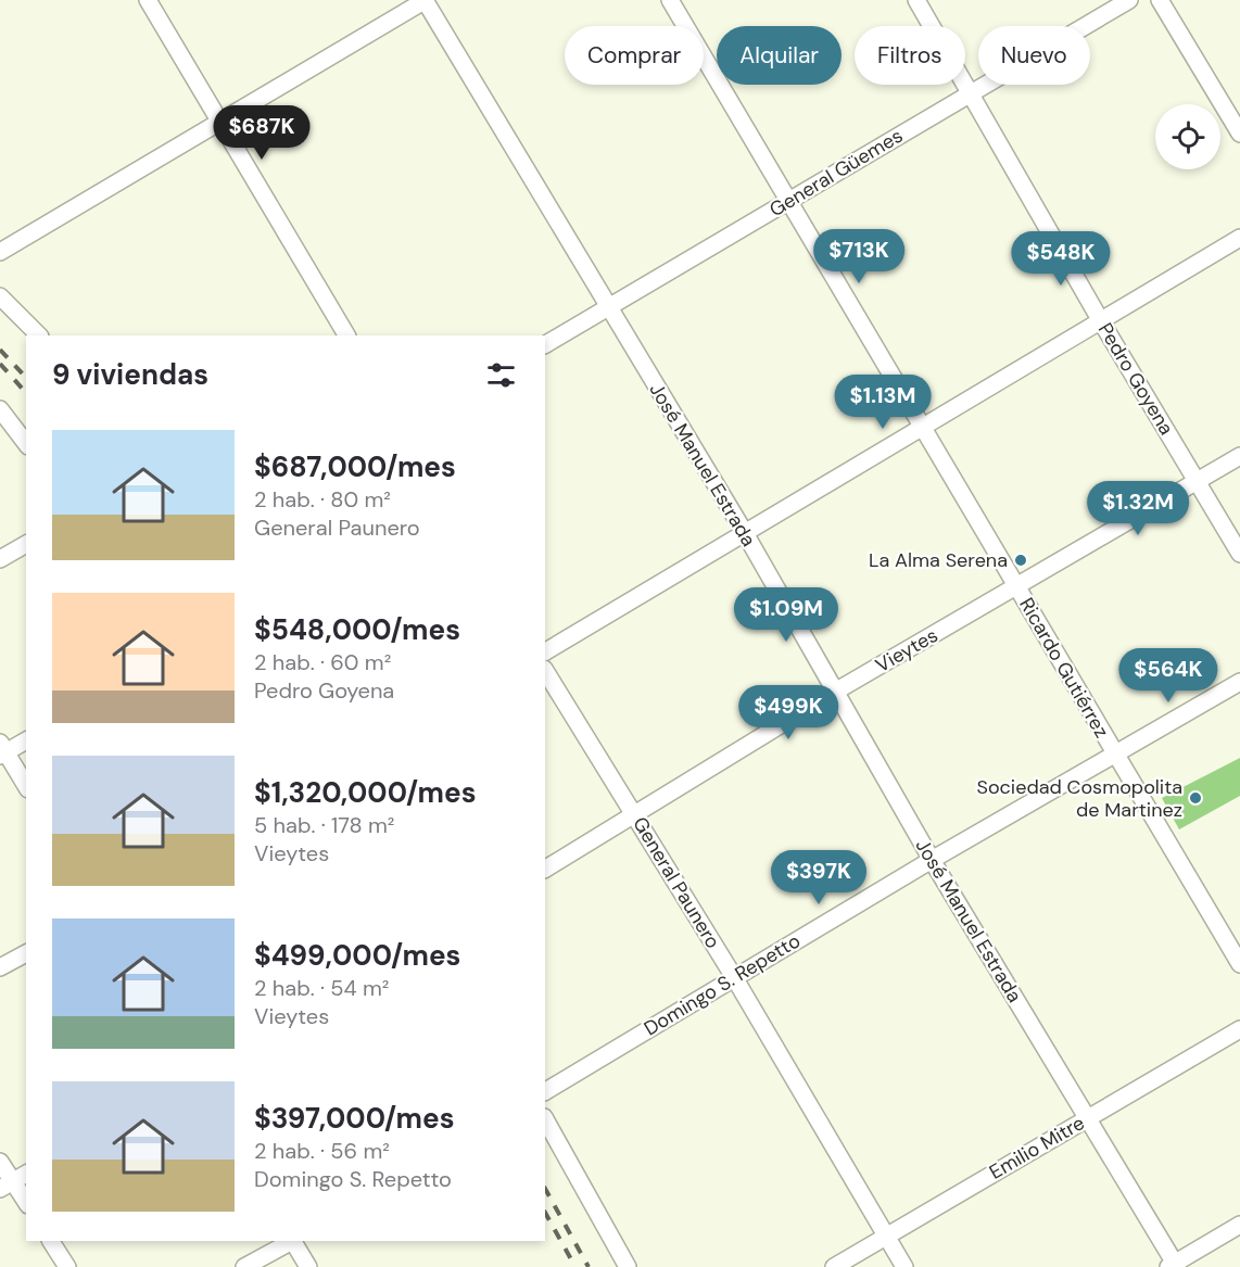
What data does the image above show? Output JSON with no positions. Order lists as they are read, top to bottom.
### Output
{
  "streets": {
    "street": [
      "General Güemes",
      "Pedro Goyena",
      "José Manuel Estrada",
      "Vieytes",
      "Ricardo Gutiérrez",
      "General Paunero",
      "Domingo S. Repetto",
      "Emilio Mitre"
    ]
  },
  "crossings": [
    ["General Güemes", "Pedro Goyena"],
    ["General Güemes", "José Manuel Estrada"],
    ["General Güemes", "Ricardo Gutiérrez"],
    ["Pedro Goyena", "Vieytes"],
    ["José Manuel Estrada", "Vieytes"],
    ["José Manuel Estrada", "Domingo S. Repetto"],
    ["José Manuel Estrada", "Emilio Mitre"],
    ["Vieytes", "Ricardo Gutiérrez"],
    ["Vieytes", "General Paunero"],
    ["Ricardo Gutiérrez", "Domingo S. Repetto"],
    ["General Paunero", "Domingo S. Repetto"],
    ["General Paunero", "Emilio Mitre"]
  ],
  "places": ["La Alma Serena", "Sociedad Cosmopolita de Martinez"],
  "page": {
    "chip": [
      "Comprar",
      "Alquilar",
      "Filtros",
      "Nuevo"
    ],
    "price": [
      "$687K",
      "$713K",
      "$548K",
      "$1.13M",
      "$1.32M",
      "$1.09M",
      "$564K",
      "$499K",
      "$397K"
    ],
    "heading": "9 viviendas",
    "list": [
      {
        "name": "$687,000/mes",
        "note": "2 hab. · 80 m² · General Paunero"
      },
      {
        "name": "$548,000/mes",
        "note": "2 hab. · 60 m² · Pedro Goyena"
      },
      {
        "name": "$1,320,000/mes",
        "note": "5 hab. · 178 m² · Vieytes"
      },
      {
        "name": "$499,000/mes",
        "note": "2 hab. · 54 m² · Vieytes"
      },
      {
        "name": "$397,000/mes",
        "note": "2 hab. · 56 m² · Domingo S. Repetto"
      }
    ]
  }
}
